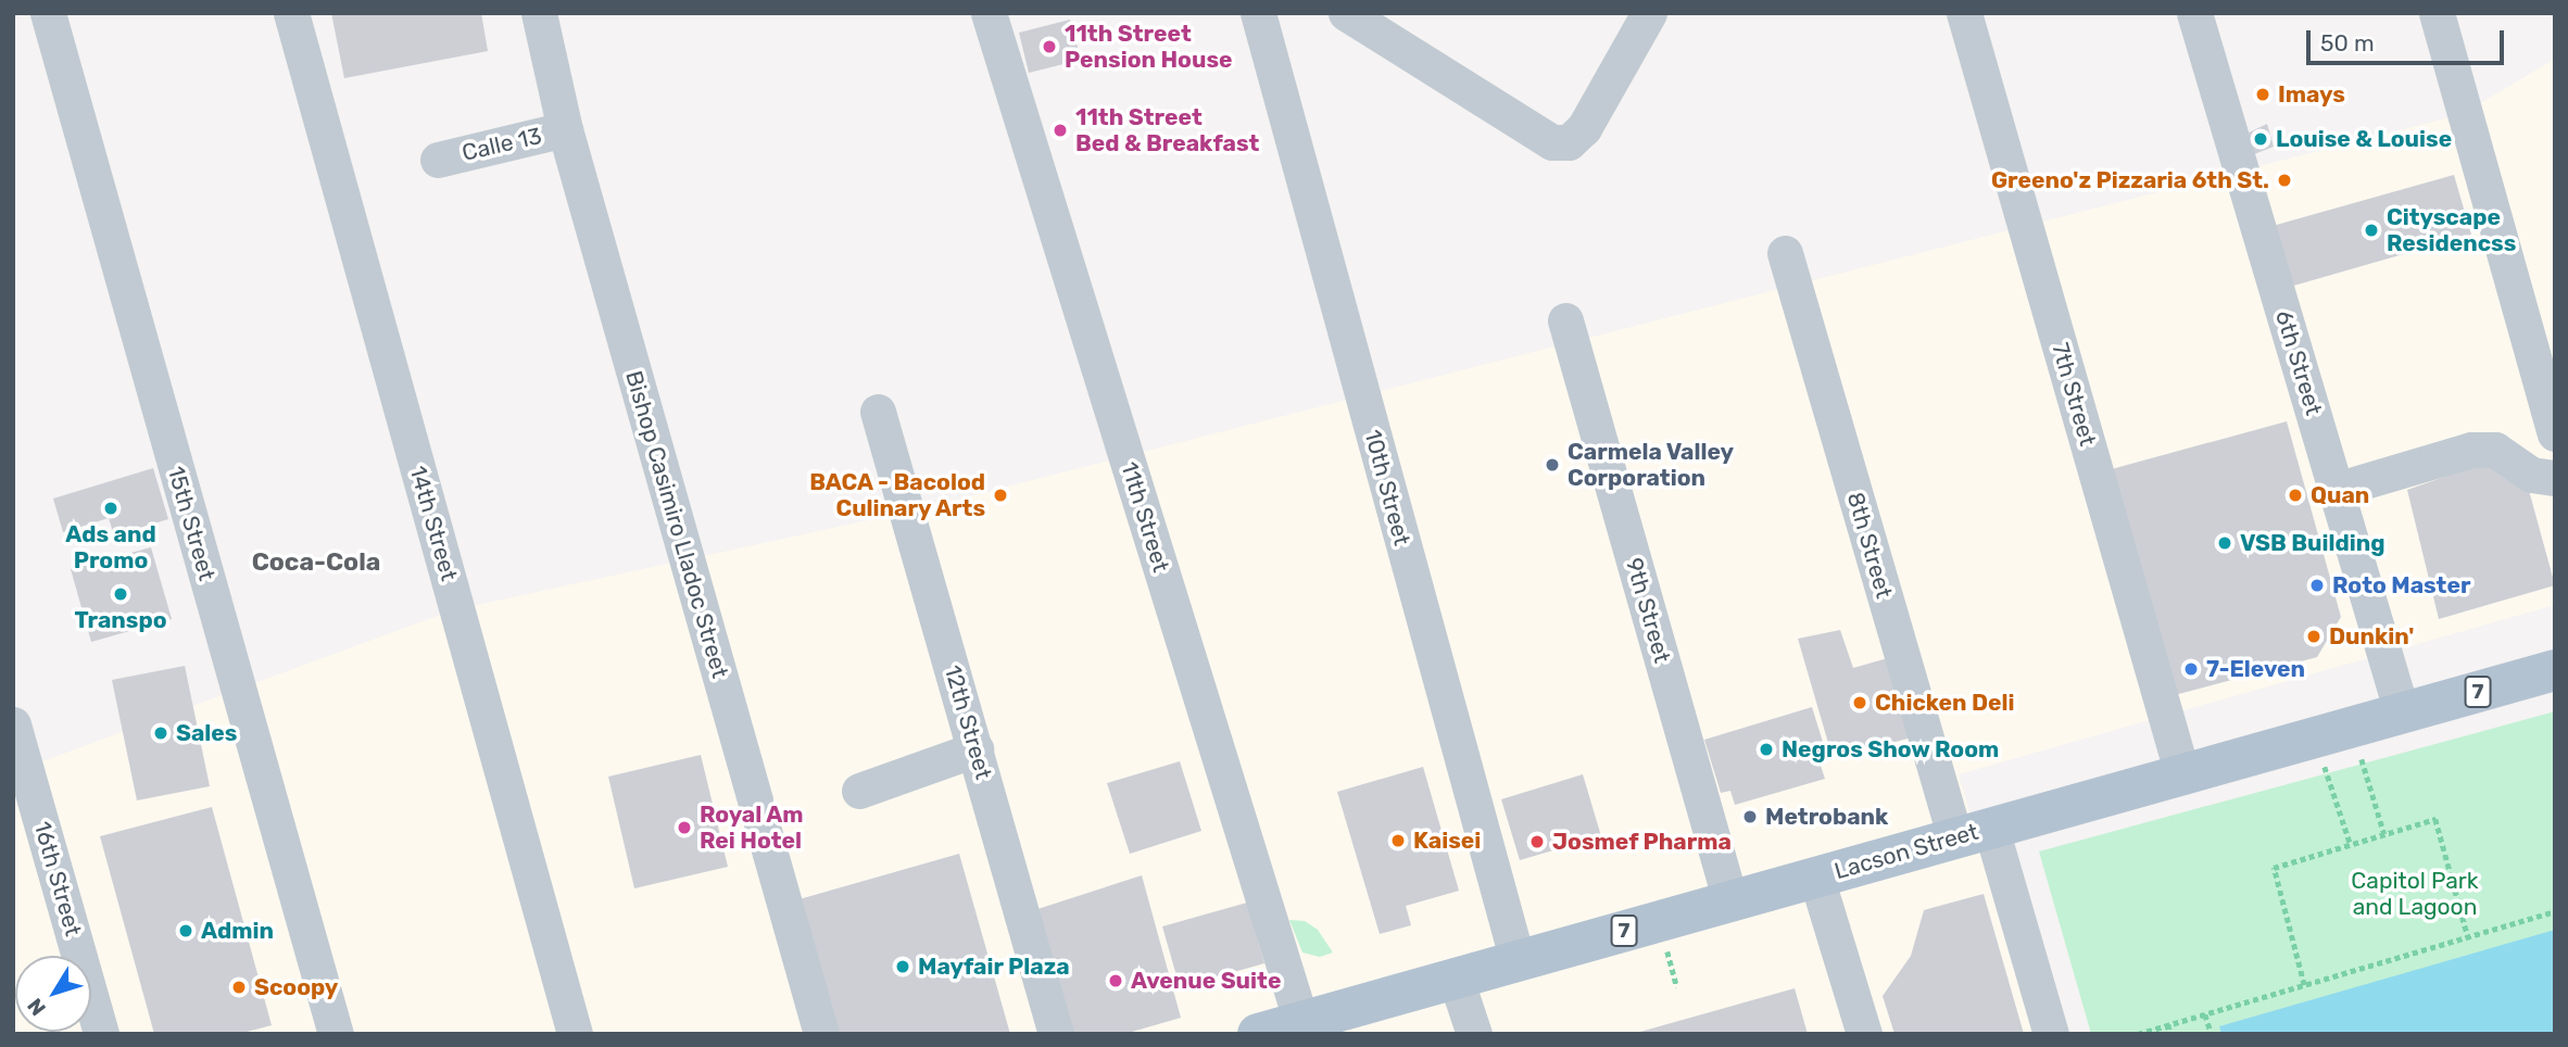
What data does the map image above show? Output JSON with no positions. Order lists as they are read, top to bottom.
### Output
{
  "streets": {
    "main road": ["7", "Lacson Street"],
    "street": [
      "Calle 13",
      "6th Street",
      "7th Street",
      "10th Street",
      "11th Street",
      "15th Street",
      "14th Street",
      "Bishop Casimiro Lladoc Street",
      "8th Street",
      "9th Street",
      "12th Street",
      "16th Street"
    ]
  },
  "crossings": [
    ["Calle 13", "Bishop Casimiro Lladoc Street"],
    ["6th Street", "Lacson Street"],
    ["7th Street", "Lacson Street"],
    ["10th Street", "Lacson Street"],
    ["11th Street", "Lacson Street"],
    ["8th Street", "Lacson Street"],
    ["9th Street", "Lacson Street"]
  ],
  "districts": ["Coca-Cola"],
  "parks": ["Capitol Park and Lagoon"],
  "places": [
    "11th Street Pension House",
    "Imays",
    "11th Street Bed & Breakfast",
    "Louise & Louise",
    "Greeno'z Pizzaria 6th St.",
    "Cityscape Residencss",
    "Carmela Valley Corporation",
    "BACA - Bacolod Culinary Arts",
    "Quan",
    "Ads and Promo",
    "VSB Building",
    "Roto Master",
    "Transpo",
    "Dunkin'",
    "7-Eleven",
    "Chicken Deli",
    "Sales",
    "Negros Show Room",
    "Metrobank",
    "Royal Am Rei Hotel",
    "Kaisei",
    "Josmef Pharma",
    "Admin",
    "Mayfair Plaza",
    "Avenue Suite",
    "Scoopy"
  ],
  "scale_bar": "50 m",
  "north": "bottom left"
}
